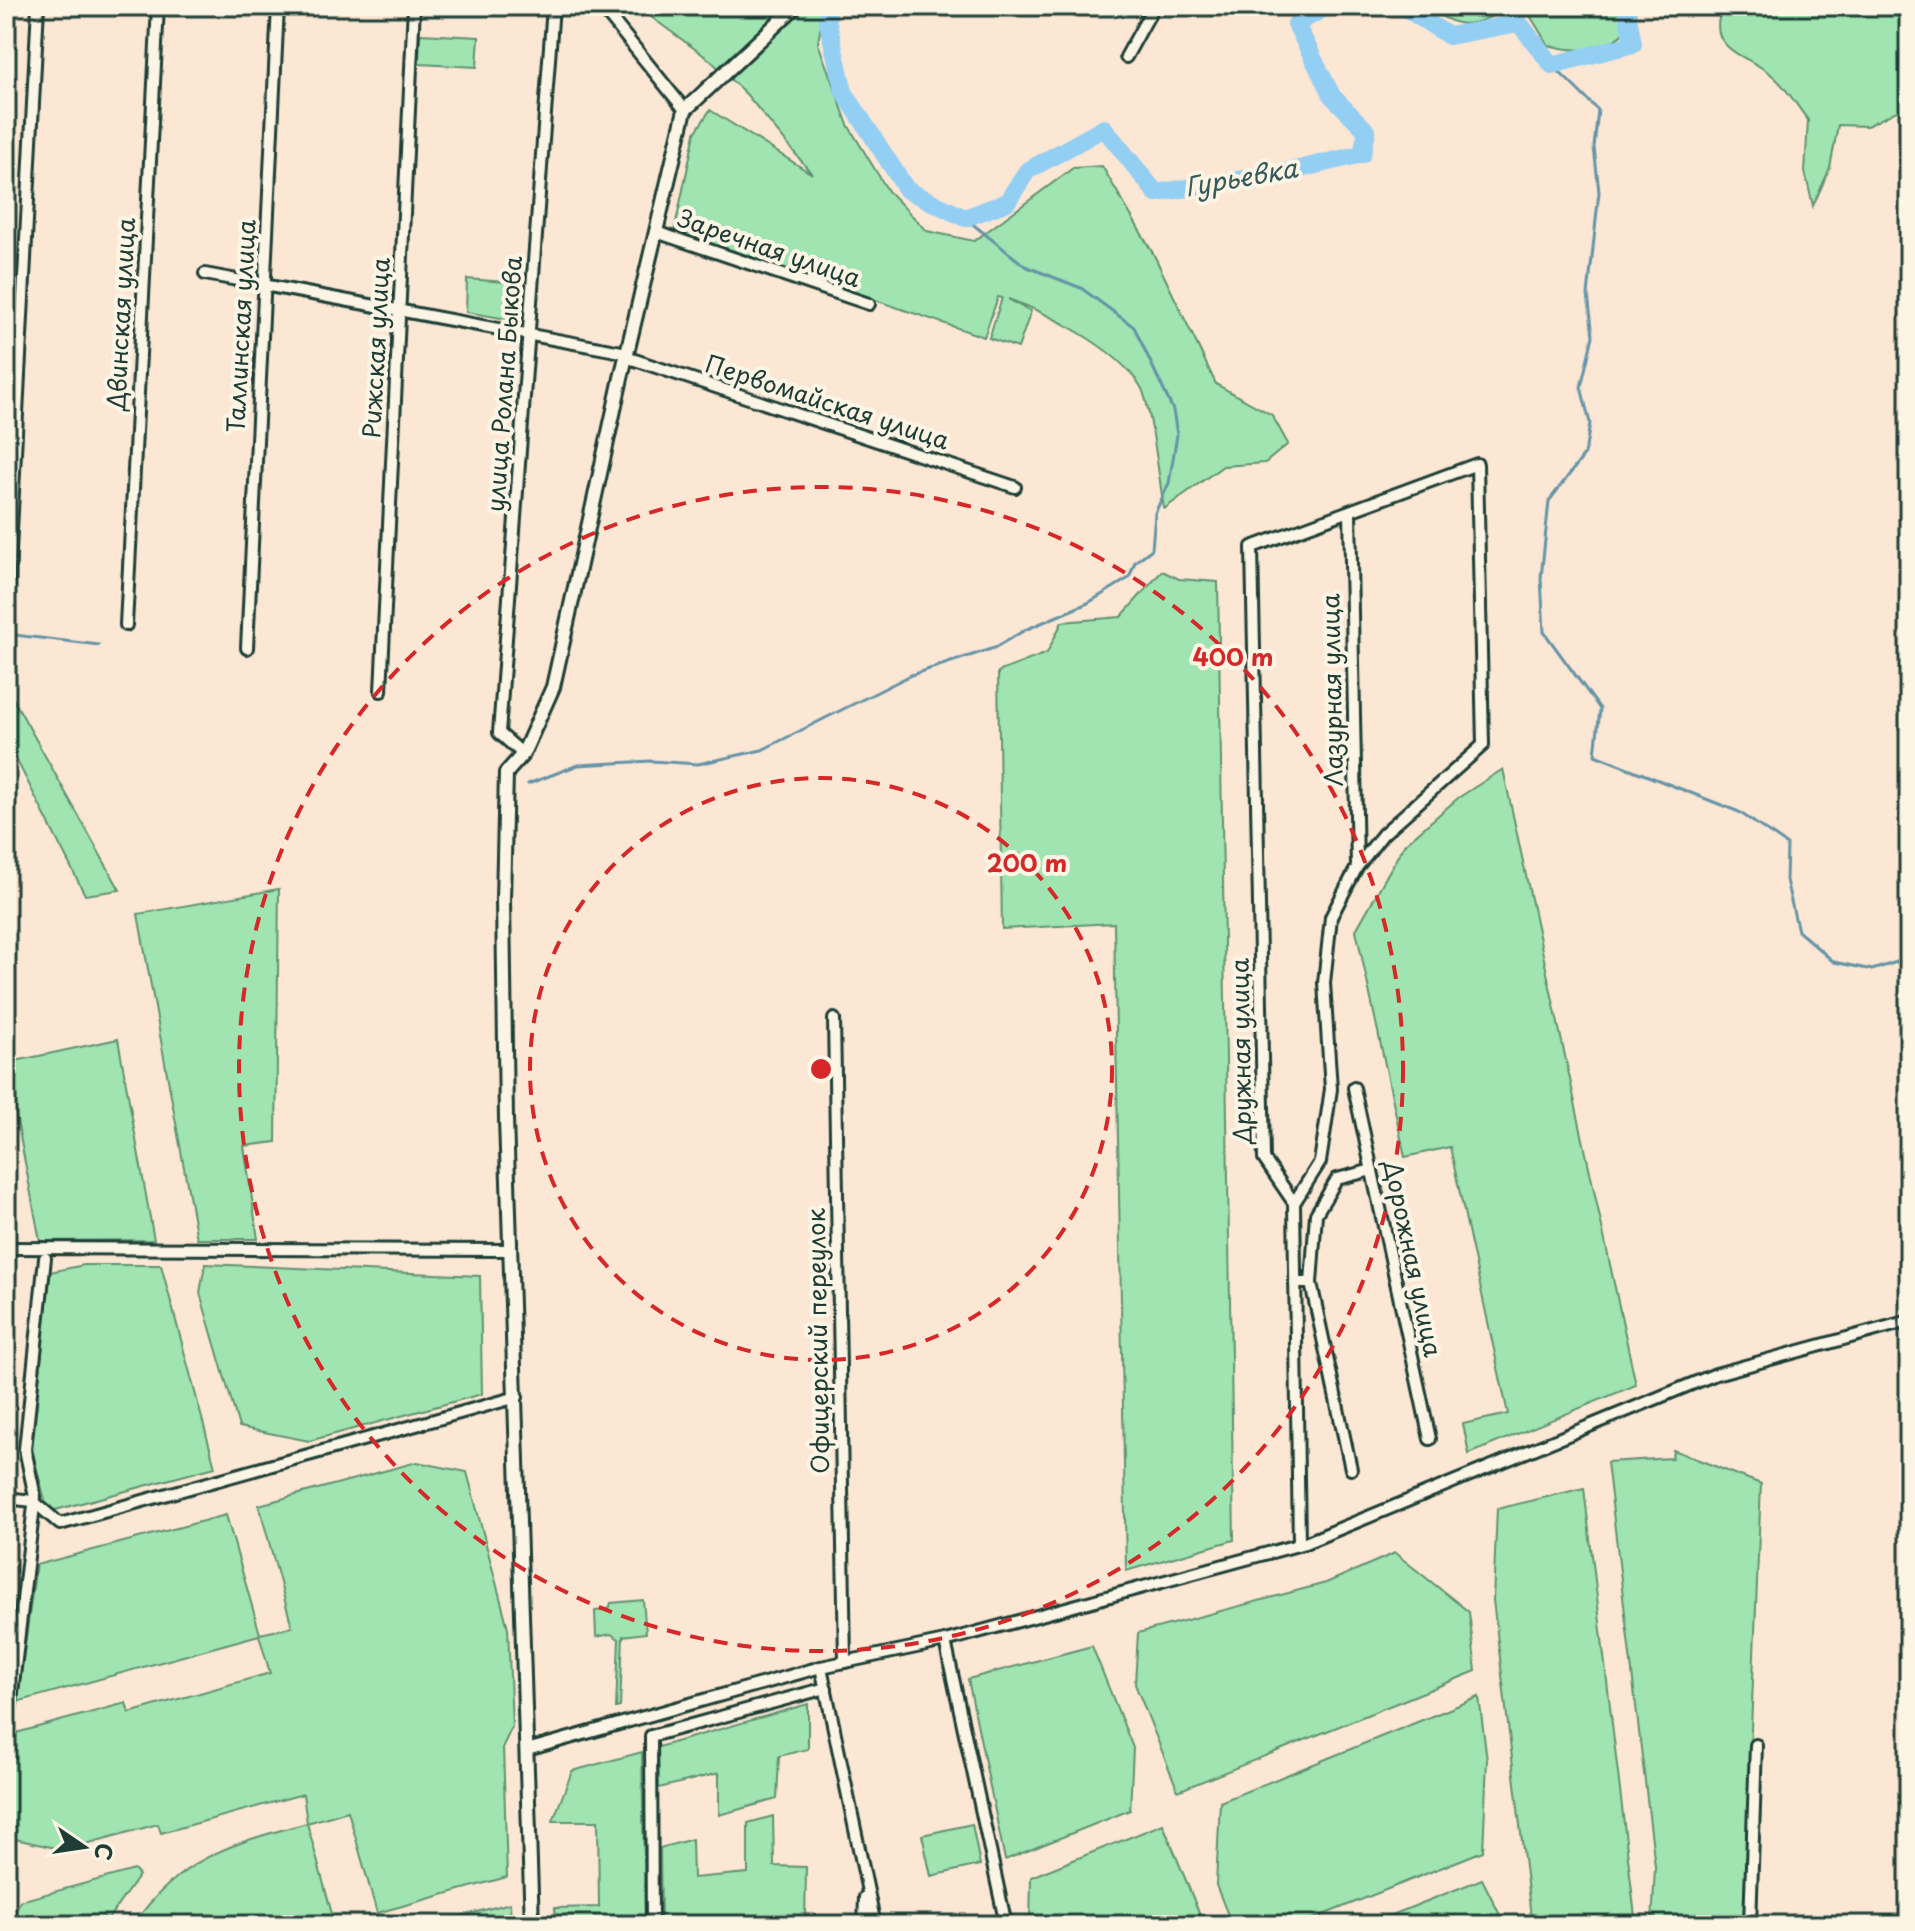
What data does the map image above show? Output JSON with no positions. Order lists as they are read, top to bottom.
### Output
{
  "streets": {
    "street": [
      "Заречная улица",
      "Двинская улица",
      "Таллинская улица",
      "Рижская улица",
      "улица Ролана Быкова",
      "Первомайская улица",
      "Лазурная улица",
      "Дружная улица",
      "Дорожная улица",
      "Офицерский переулок"
    ]
  },
  "crossings": [
    ["Таллинская улица", "Первомайская улица"],
    ["Рижская улица", "Первомайская улица"],
    ["улица Ролана Быкова", "Первомайская улица"],
    ["Лазурная улица", "Дружная улица"]
  ],
  "water": ["Гурьевка"],
  "north": "right",
  "rings": ["400 m", "200 m"]
}
